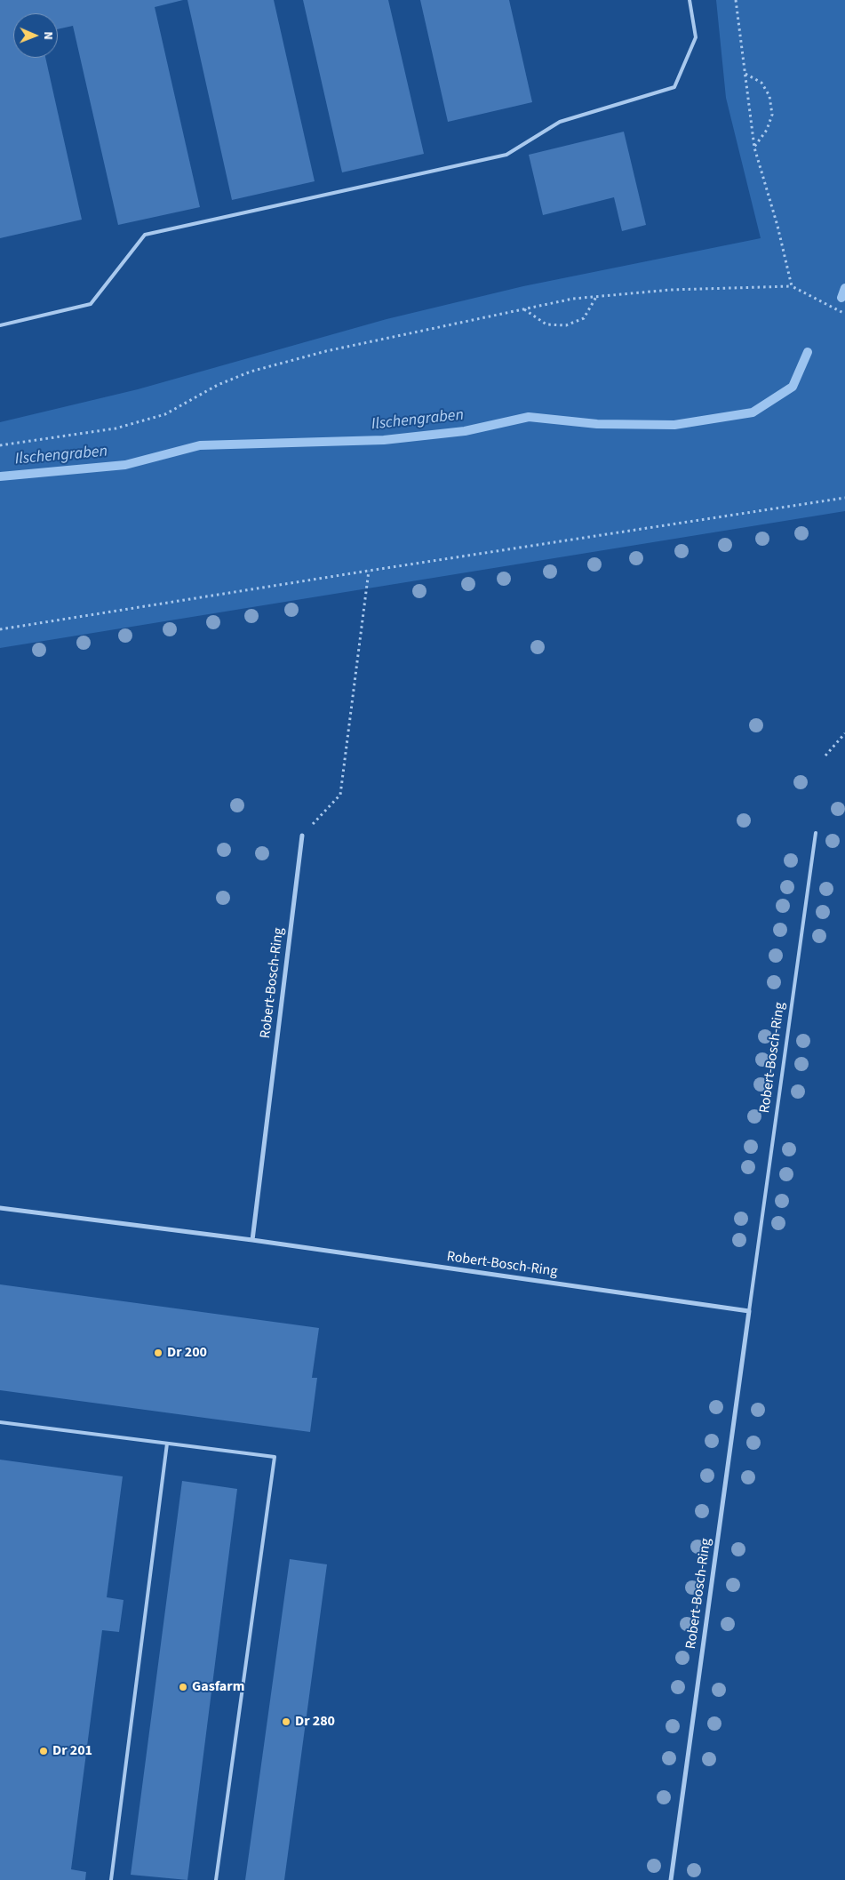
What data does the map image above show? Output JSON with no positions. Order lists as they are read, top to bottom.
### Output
{
  "streets": {
    "street": ["Robert-Bosch-Ring"]
  },
  "water": ["Ilschengraben"],
  "places": [
    "Dr 200",
    "Gasfarm",
    "Dr 280",
    "Dr 201"
  ],
  "north": "right"
}
